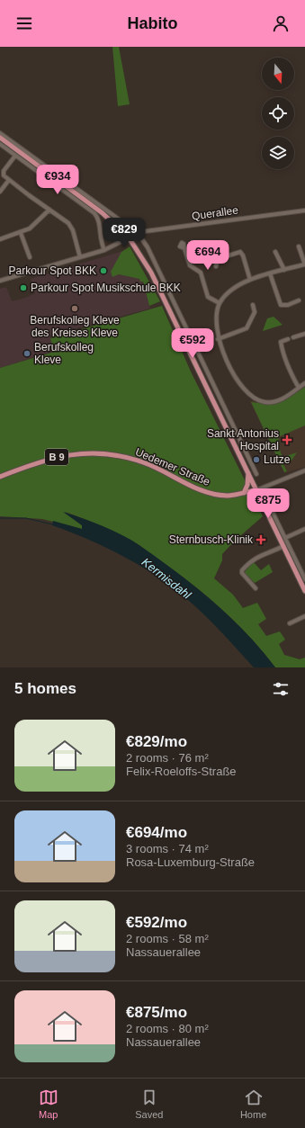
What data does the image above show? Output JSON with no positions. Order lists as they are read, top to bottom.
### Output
{
  "streets": {
    "main road": ["B 9", "Uedemer Straße"],
    "street": ["Querallee"]
  },
  "water": ["Kermisdahl"],
  "places": {
    "other": [
      "Parkour Spot BKK",
      "Parkour Spot Musikschule BKK",
      "Berufskolleg Kleve des Kreises Kleve",
      "Berufskolleg Kleve",
      "Lutze"
    ],
    "health": ["Sankt Antonius Hospital", "Sternbusch-Klinik"]
  },
  "north": "bottom",
  "page": {
    "header": "Habito",
    "price": [
      "€934",
      "€829",
      "€694",
      "€592",
      "€875"
    ],
    "heading": "5 homes",
    "list": [
      {
        "name": "€829/mo",
        "note": "2 rooms · 76 m² · Felix-Roeloffs-Straße"
      },
      {
        "name": "€694/mo",
        "note": "3 rooms · 74 m² · Rosa-Luxemburg-Straße"
      },
      {
        "name": "€592/mo",
        "note": "2 rooms · 58 m² · Nassauerallee"
      },
      {
        "name": "€875/mo",
        "note": "2 rooms · 80 m² · Nassauerallee"
      }
    ],
    "tabs": ["Map", "Saved", "Home"]
  }
}
